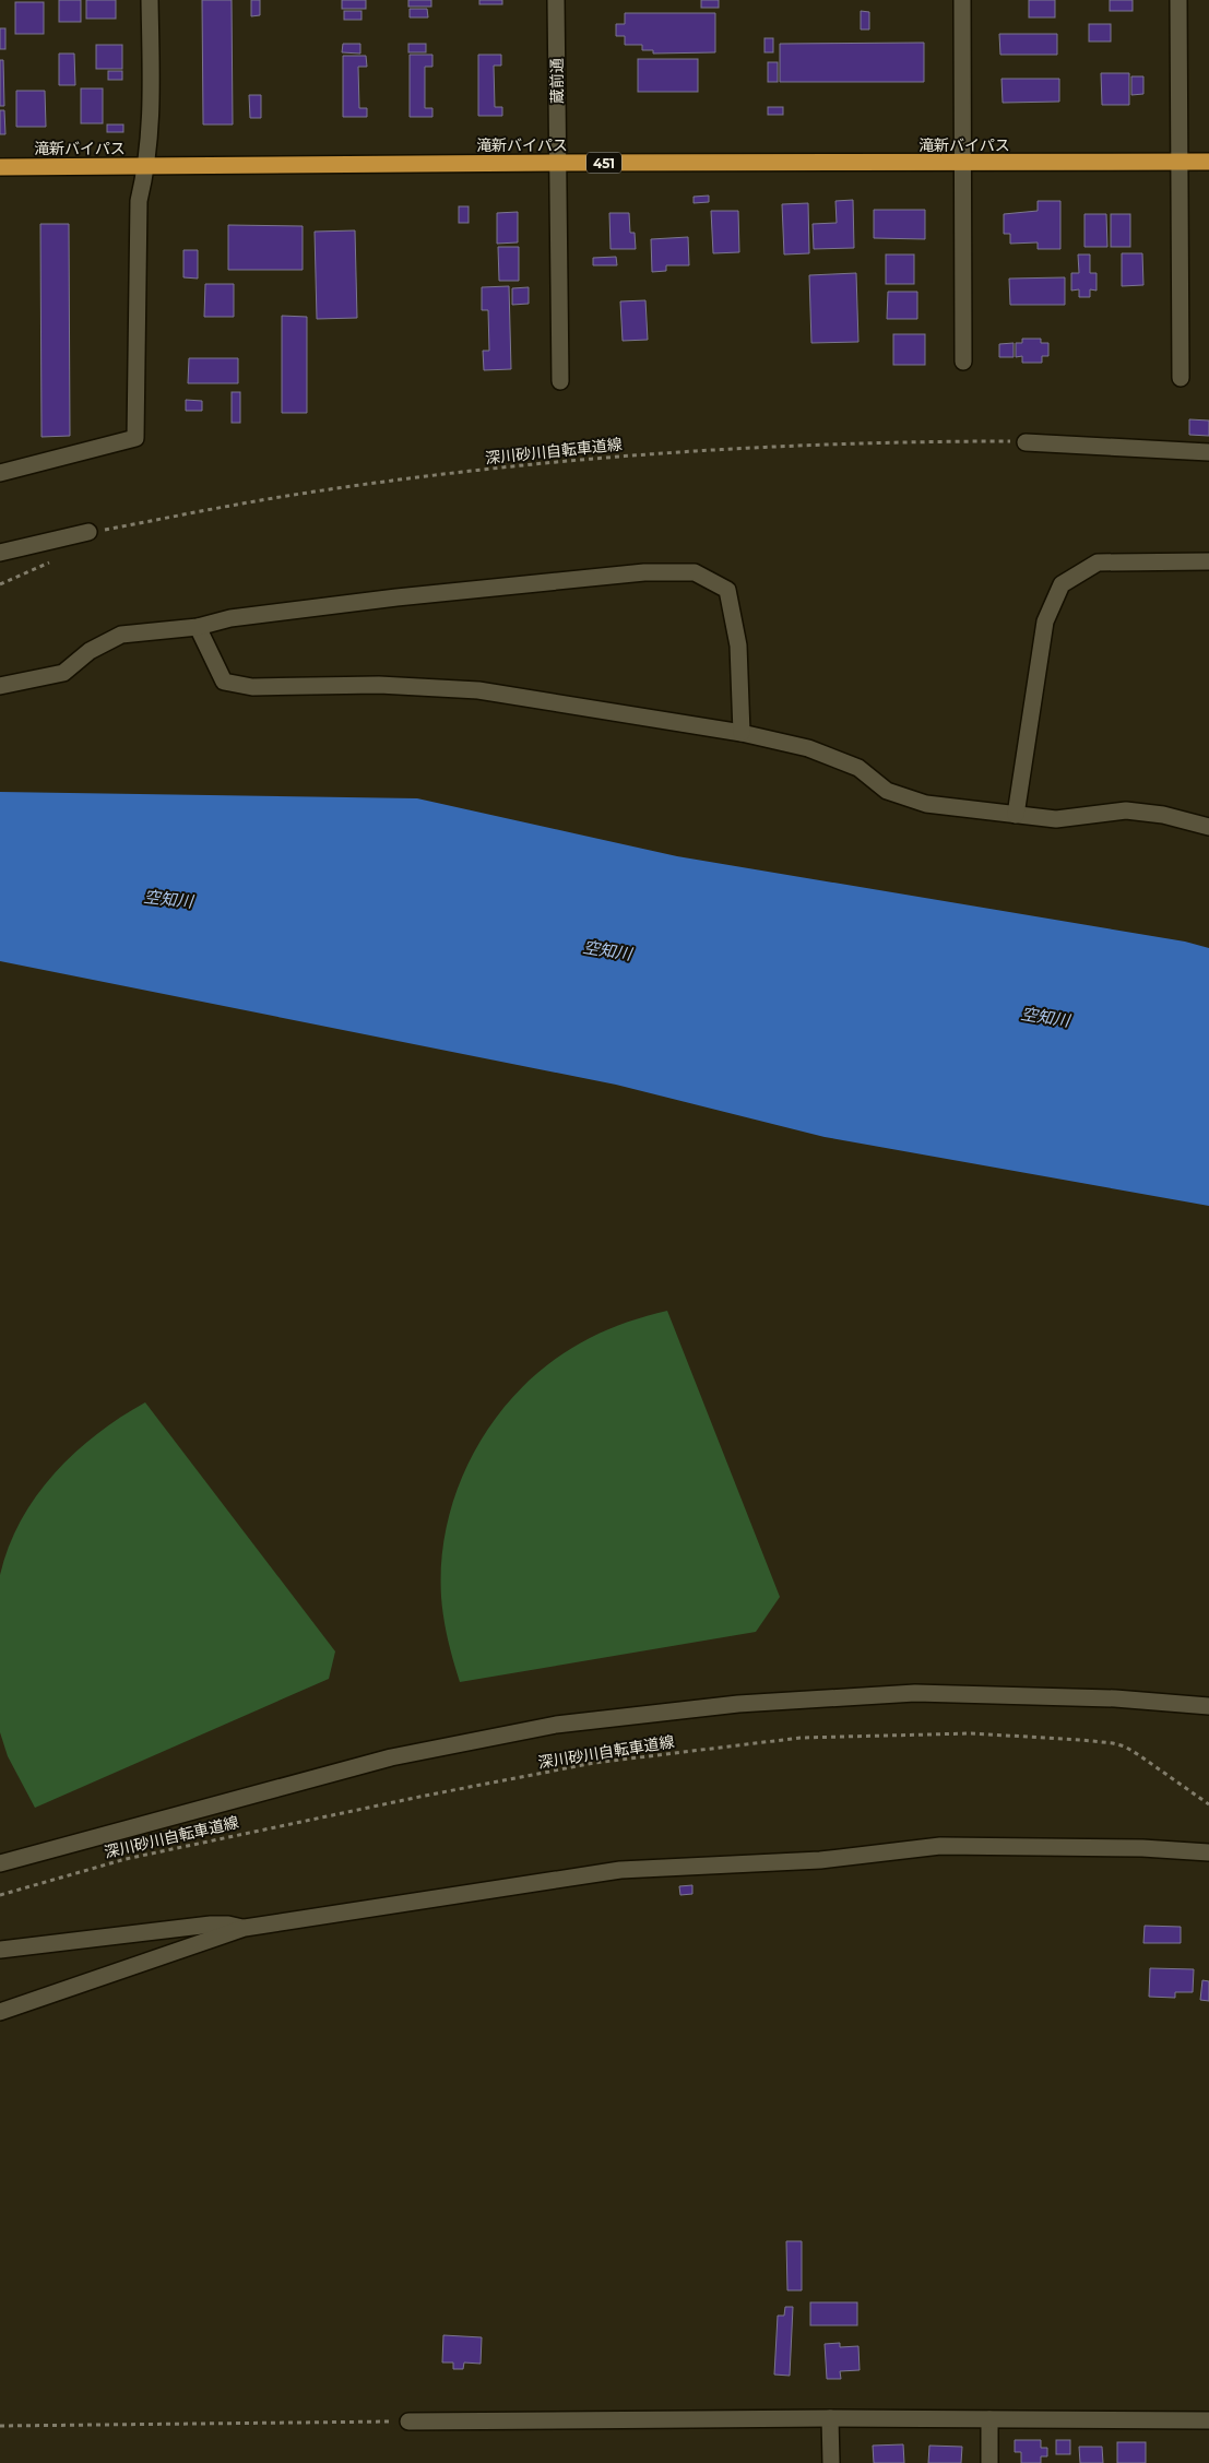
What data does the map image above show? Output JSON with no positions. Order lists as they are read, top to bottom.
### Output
{
  "streets": {
    "highway": ["滝新バイパス", "451"],
    "street": ["蔵前通"],
    "path": ["深川砂川自転車道線"]
  },
  "crossings": [
    ["蔵前通", "滝新バイパス"]
  ],
  "water": ["空知川"]
}
